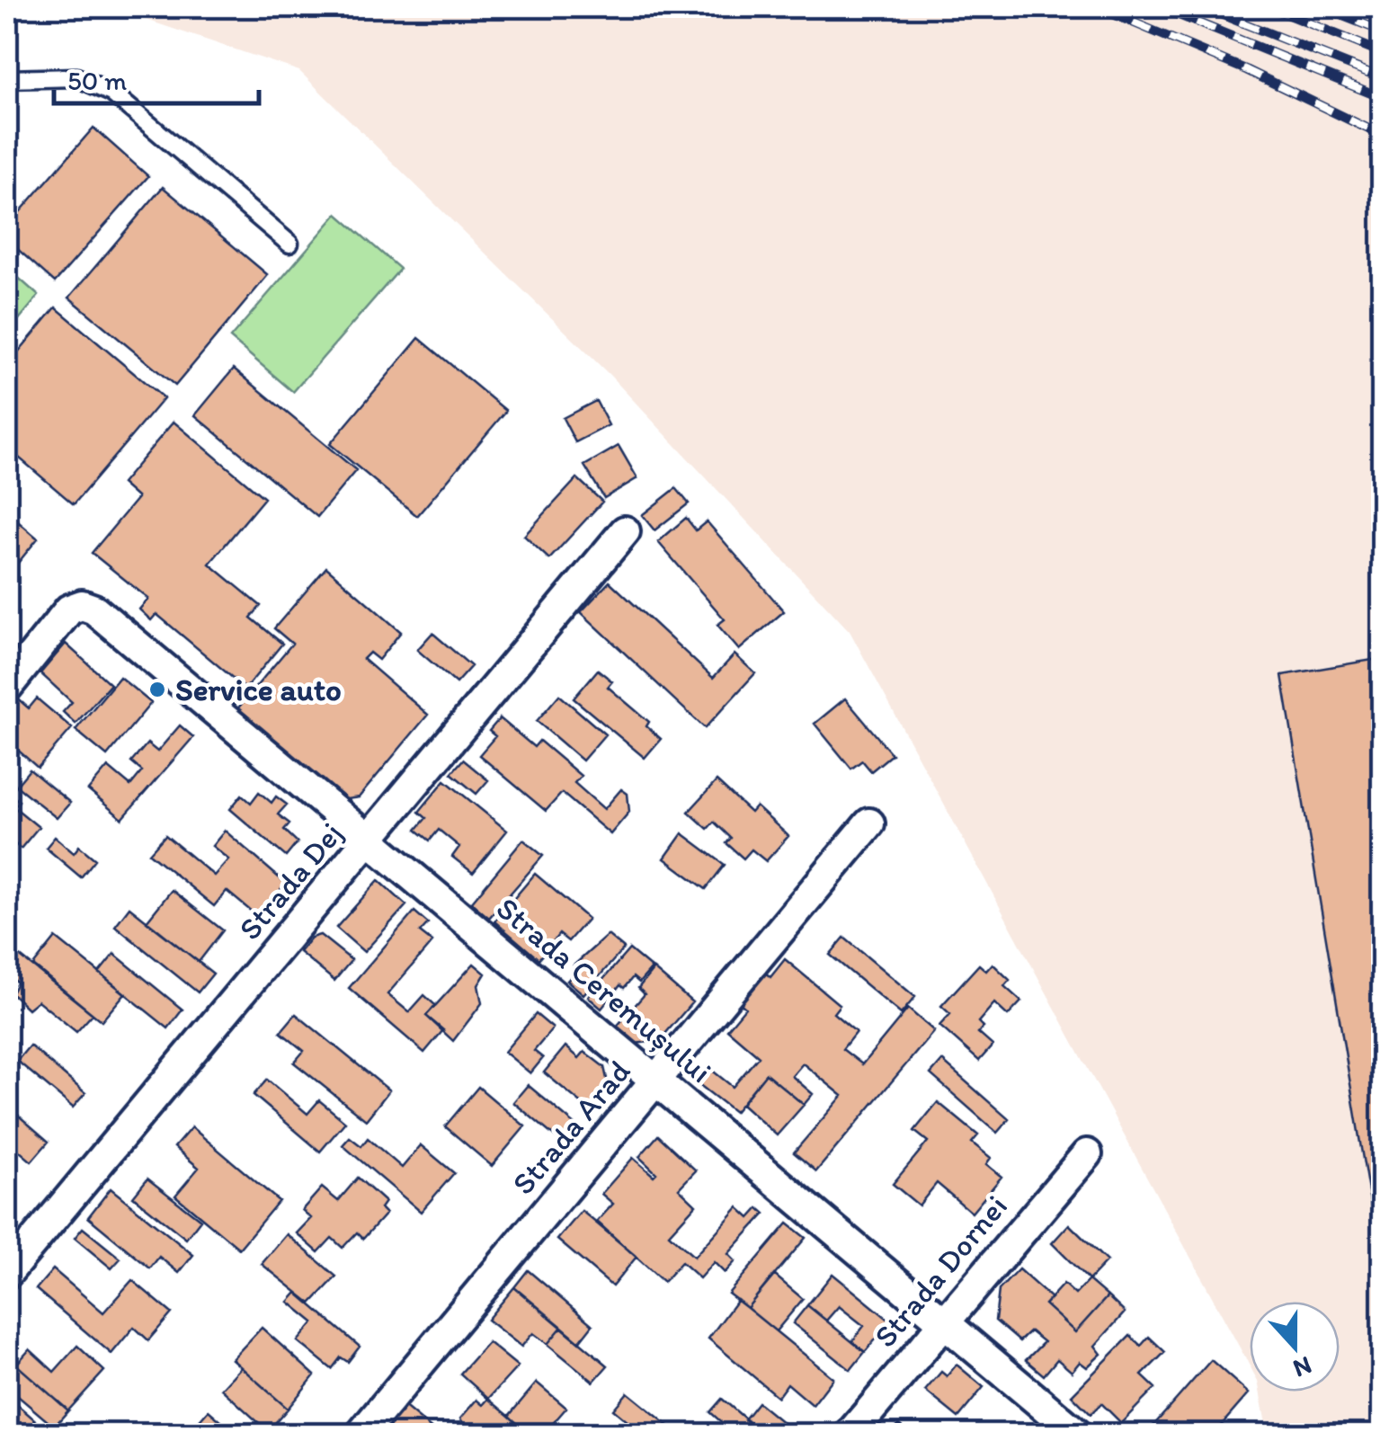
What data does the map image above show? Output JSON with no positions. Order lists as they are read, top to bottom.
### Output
{
  "streets": {
    "street": [
      "Strada Dej",
      "Strada Ceremușului",
      "Strada Arad",
      "Strada Dornei"
    ]
  },
  "crossings": [
    ["Strada Dej", "Strada Ceremușului"],
    ["Strada Ceremușului", "Strada Arad"],
    ["Strada Ceremușului", "Strada Dornei"]
  ],
  "places": ["Service auto"],
  "scale_bar": "50 m",
  "north": "bottom"
}
